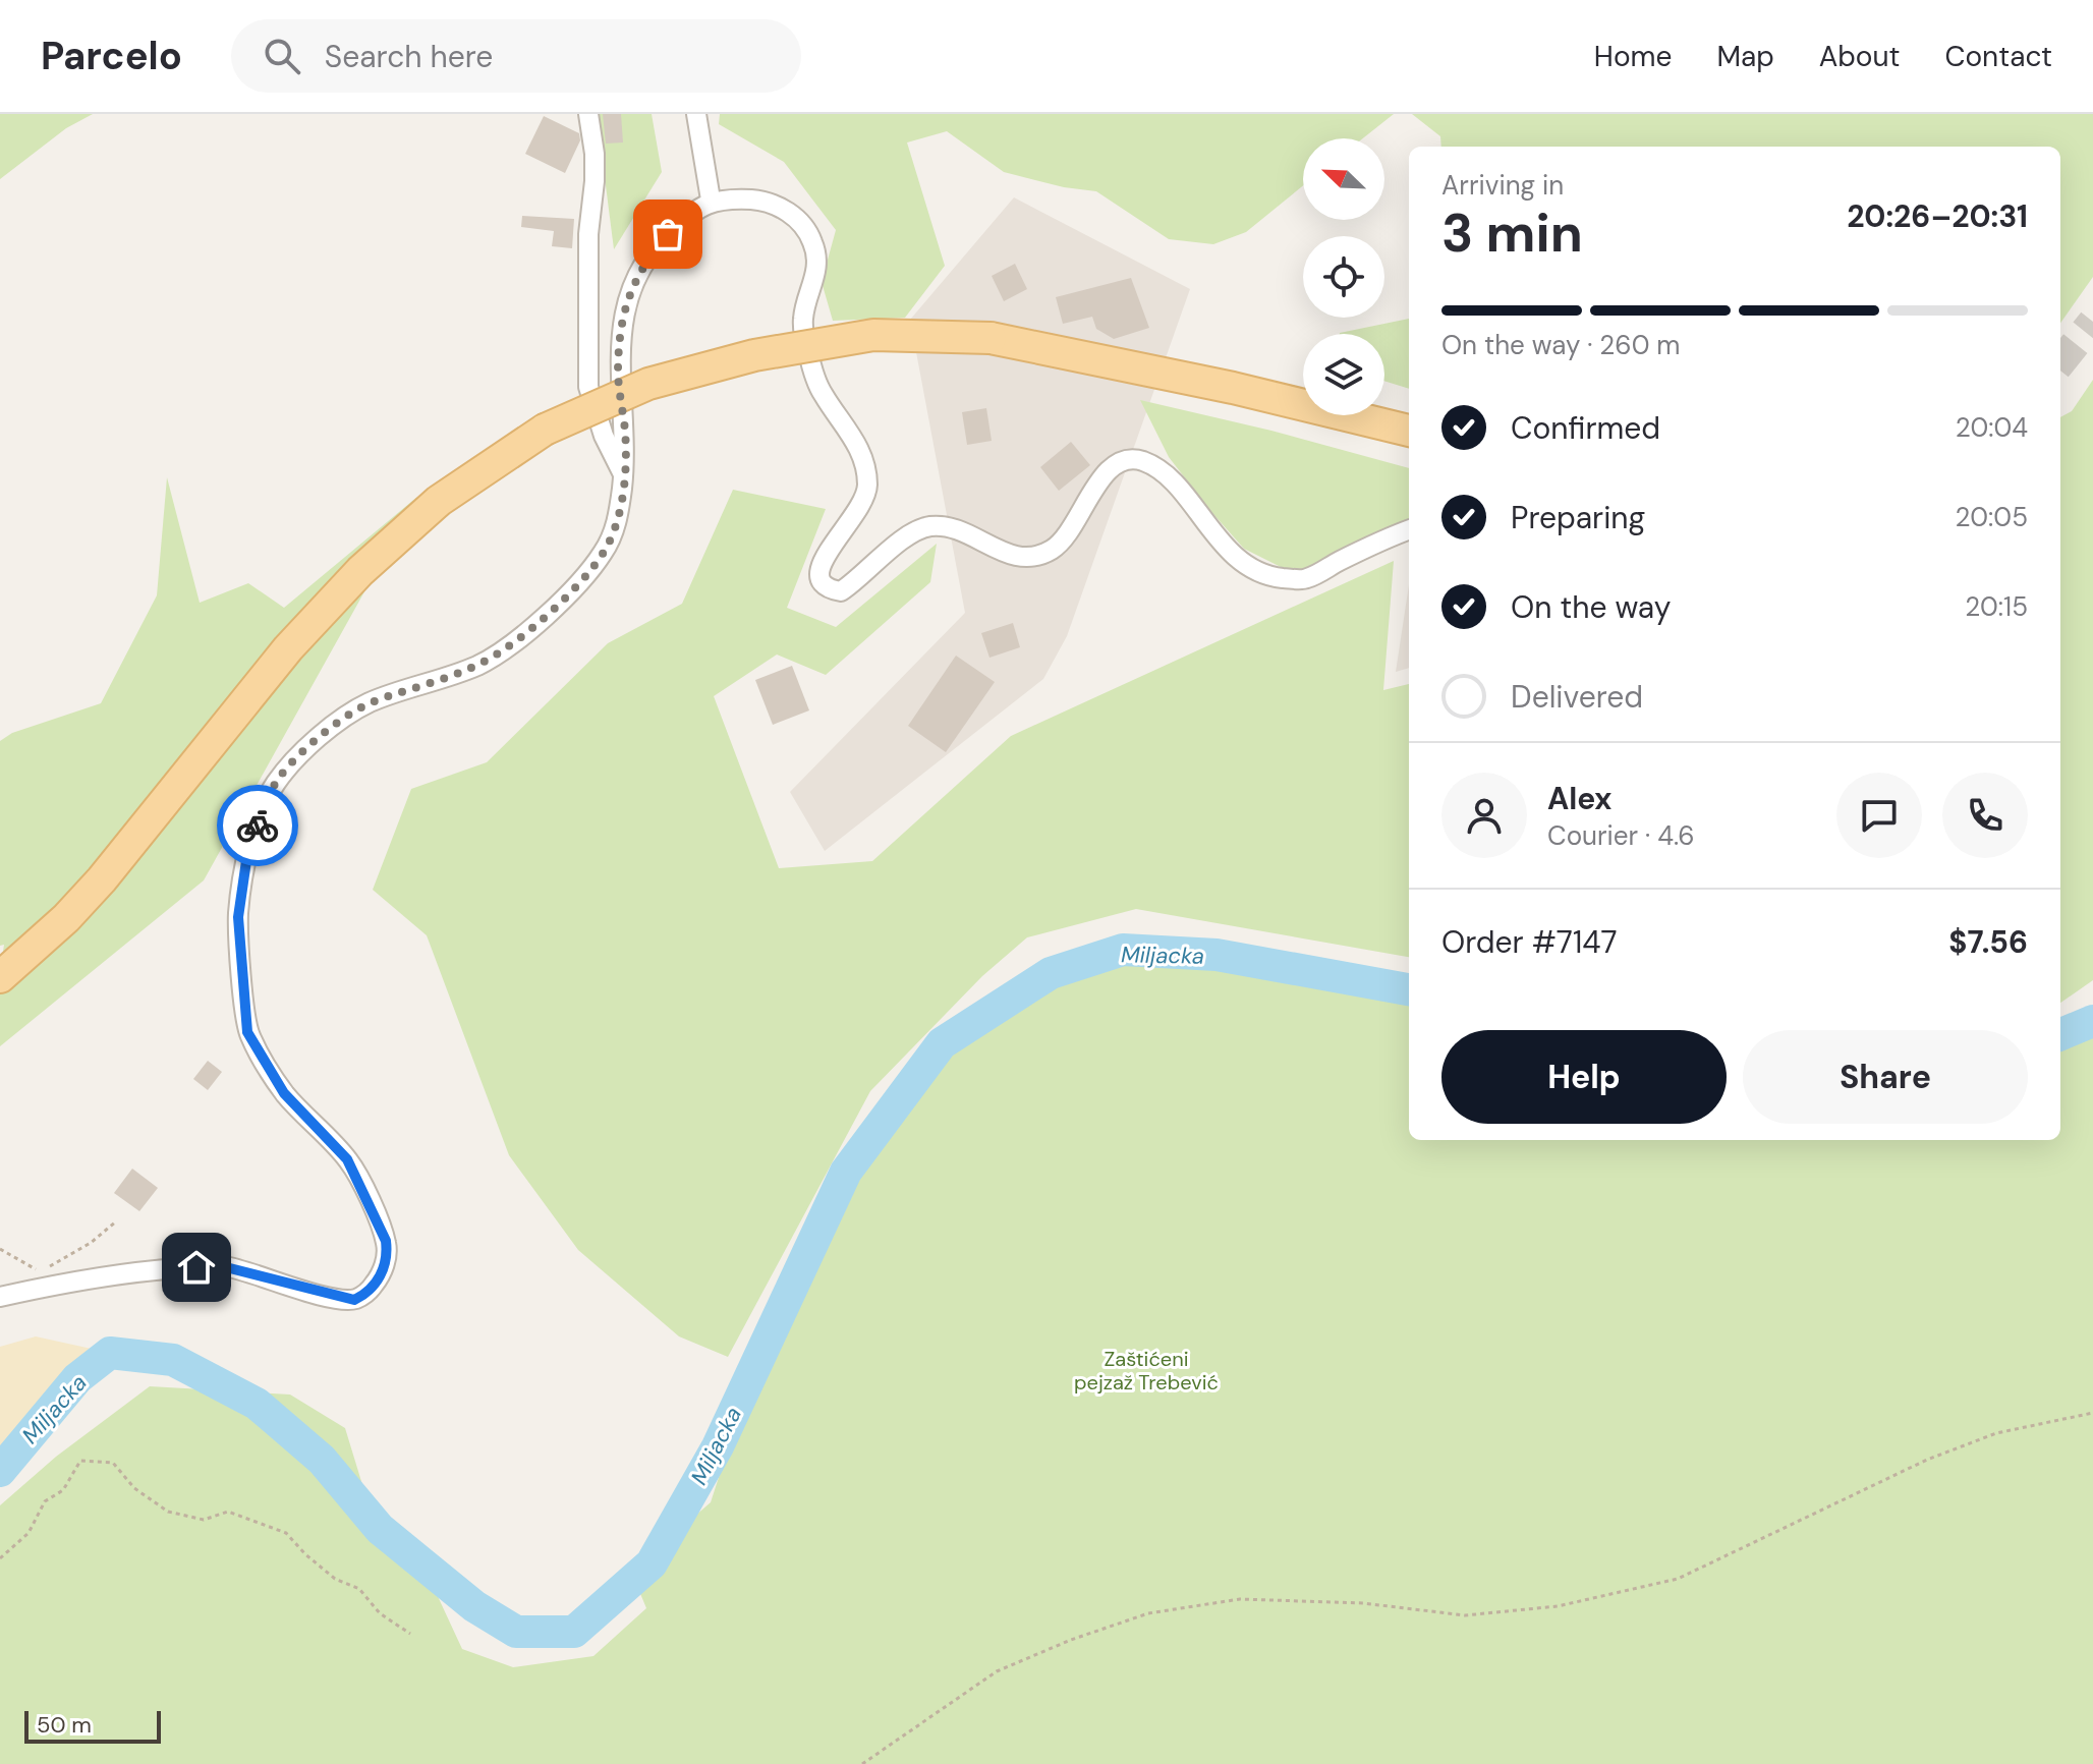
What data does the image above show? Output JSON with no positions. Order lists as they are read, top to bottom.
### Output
{
  "water": ["Miljacka"],
  "parks": ["Zaštićeni pejzaž Trebević"],
  "scale_bar": "50 m",
  "north": "top left",
  "page": {
    "header": "Parcelo",
    "search": "Search here",
    "nav": [
      "Home",
      "Map",
      "About",
      "Contact"
    ],
    "heading": ["3 min", "Arriving in", "20:26–20:31"],
    "panel": [
      "Alex",
      "Courier · 4.6",
      "Order #7147",
      "$7.56"
    ],
    "bar": "On the way · 260 m",
    "list": [
      ["Confirmed", "20:04"],
      ["Preparing", "20:05"],
      ["On the way", "20:15"],
      "Delivered"
    ],
    "buttons": ["Help", "Share"],
    "scale": "50 m"
  }
}
